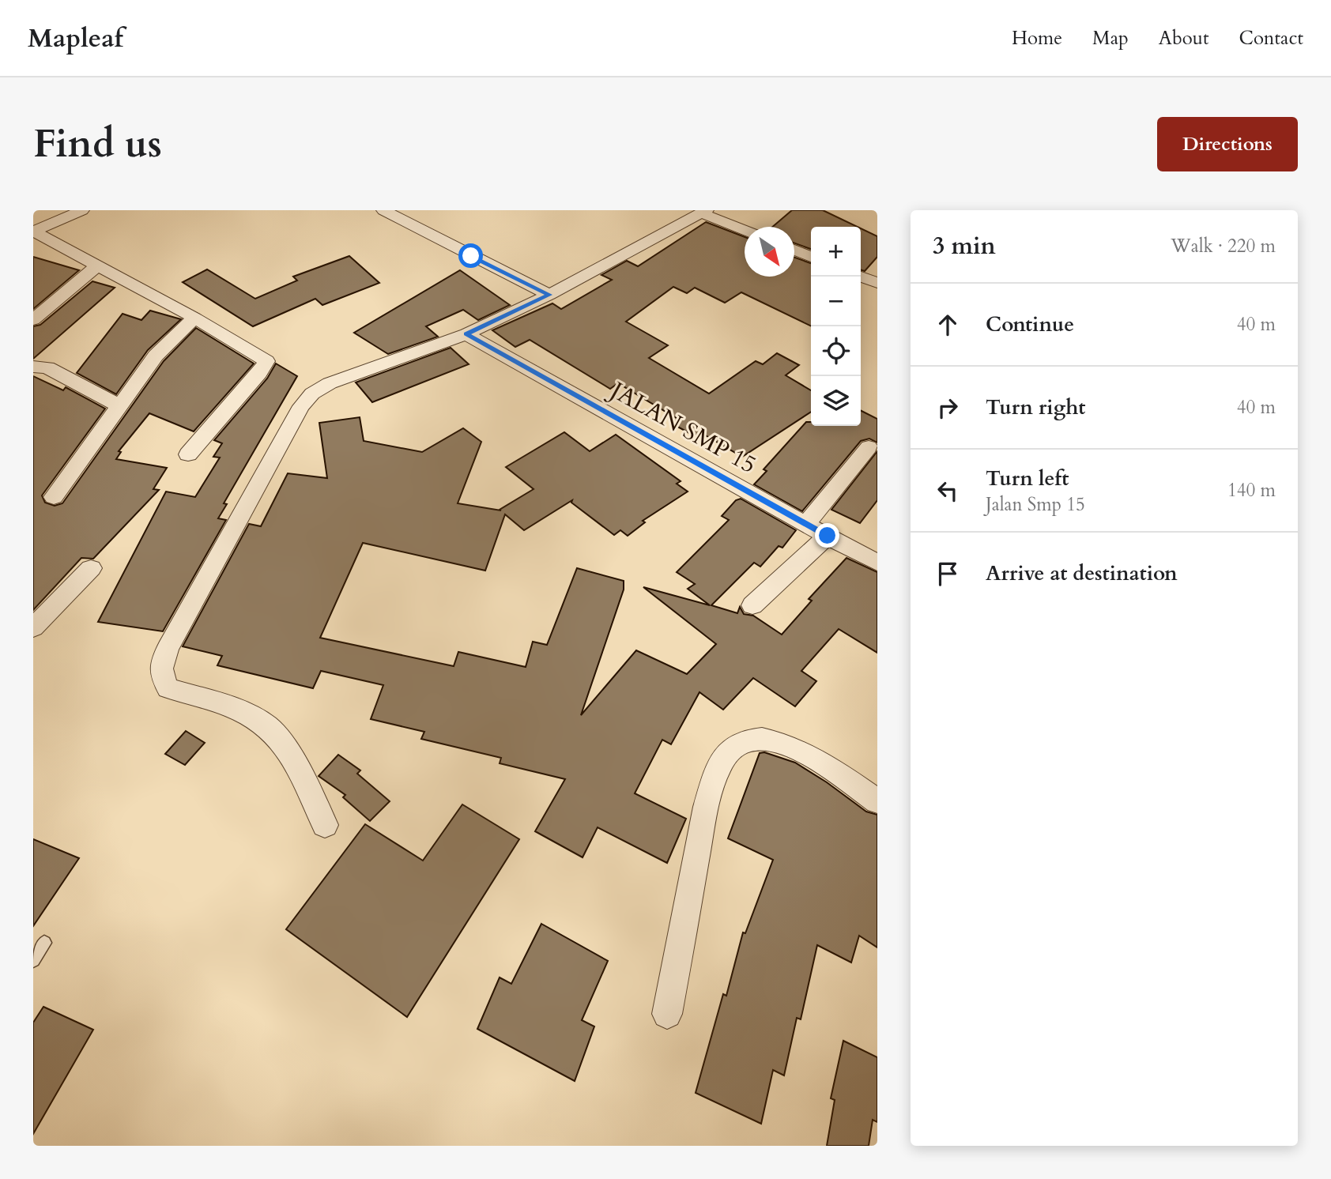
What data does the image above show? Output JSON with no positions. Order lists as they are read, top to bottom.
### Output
{
  "streets": {
    "street": ["JALAN SMP 15"]
  },
  "north": "bottom right",
  "page": {
    "header": "Mapleaf",
    "nav": [
      "Home",
      "Map",
      "About",
      "Contact"
    ],
    "buttons": "Directions",
    "title": "Find us",
    "heading": ["3 min", "Walk · 220 m"],
    "map_buttons": ["+", "−"],
    "list": [
      ["Continue", "40 m"],
      ["Turn right", "40 m"],
      ["Turn left", "Jalan Smp 15", "140 m"],
      "Arrive at destination"
    ]
  }
}
